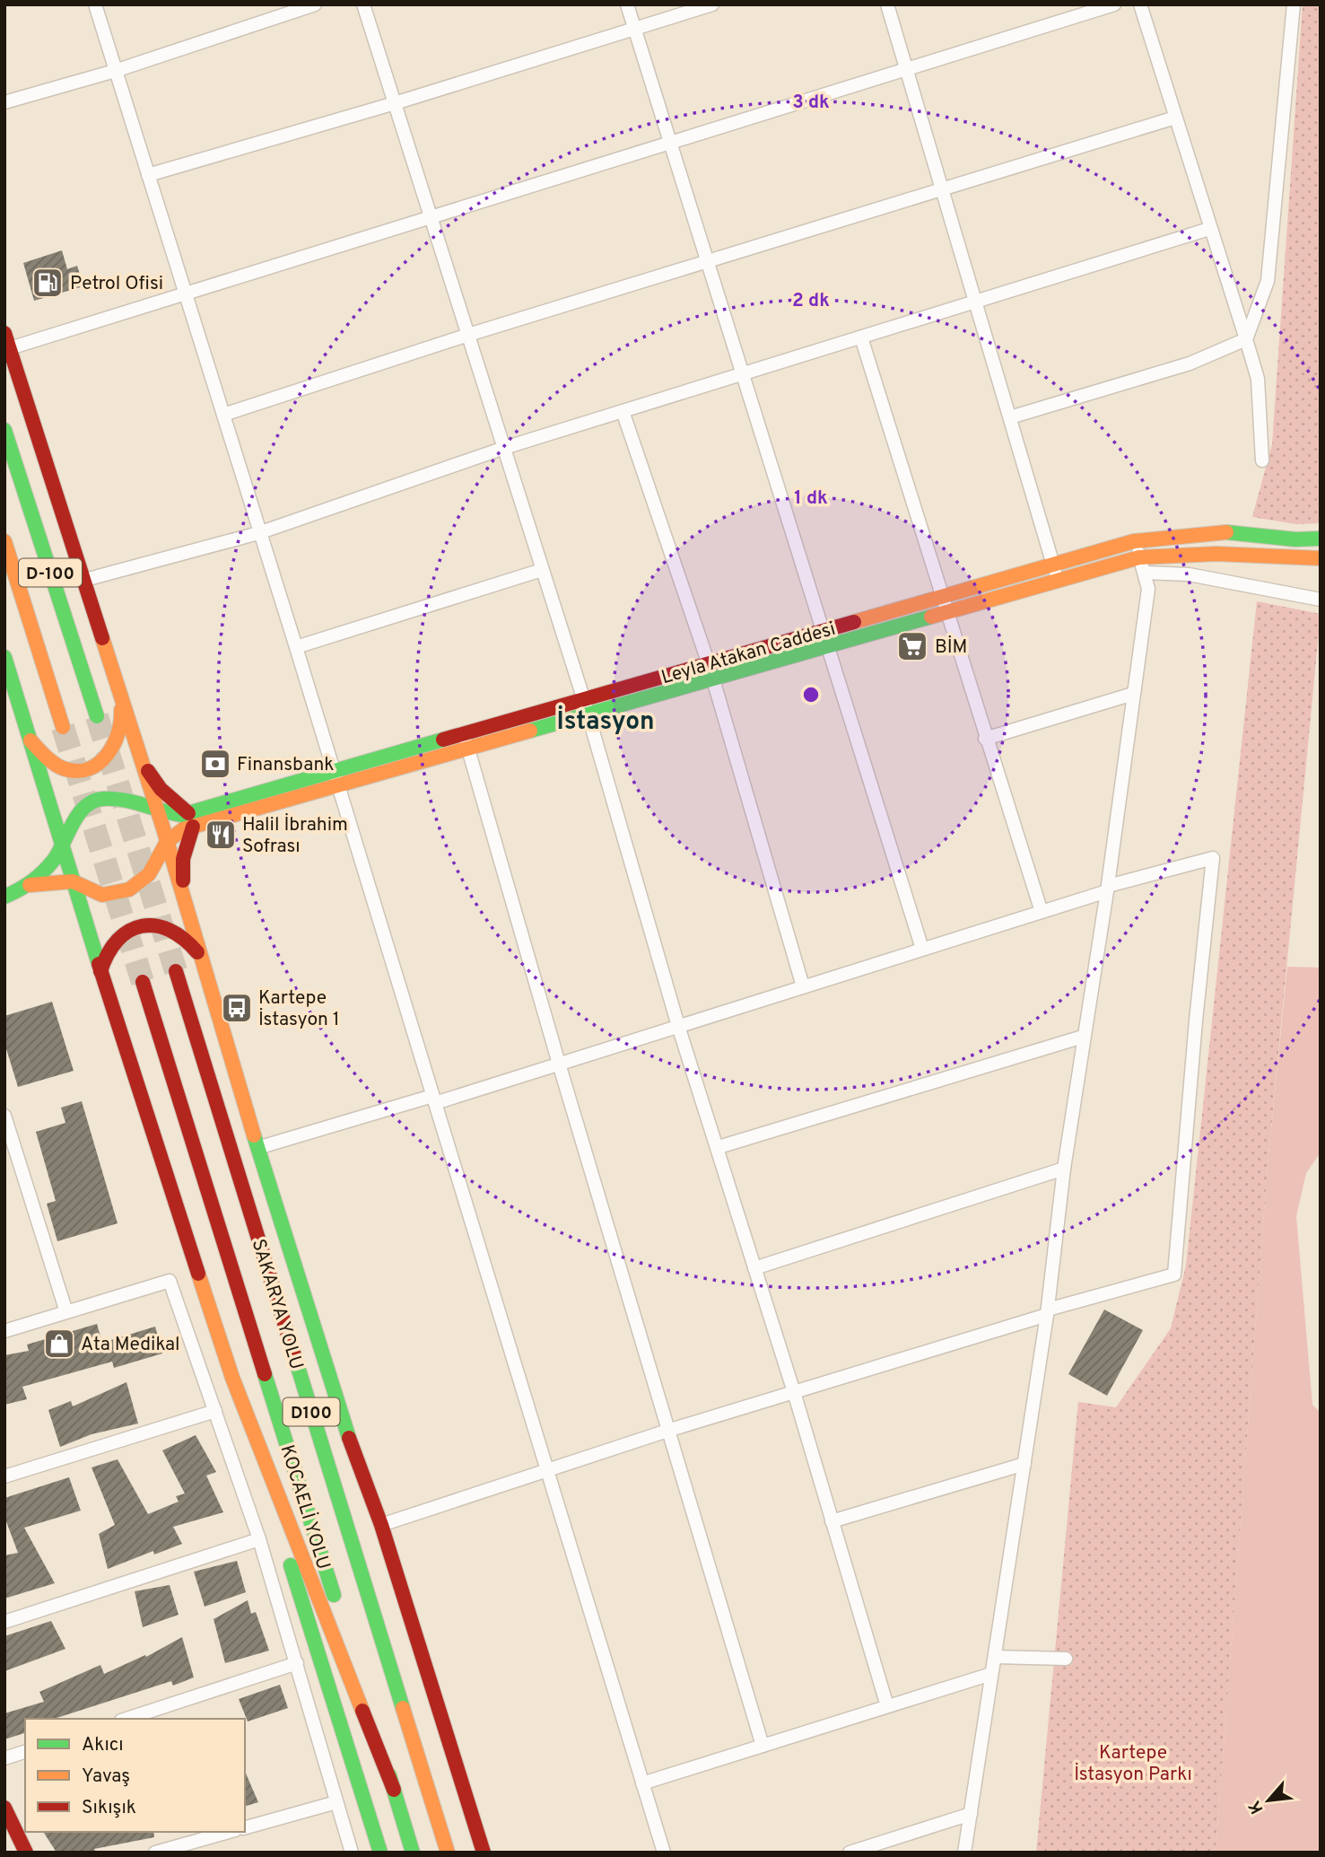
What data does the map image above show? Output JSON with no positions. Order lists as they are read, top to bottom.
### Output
{
  "streets": {
    "main road": [
      "D-100",
      "Leyla Atakan Caddesi",
      "SAKARYA YOLU",
      "D100",
      "KOCAELİ YOLU"
    ]
  },
  "districts": ["İstasyon"],
  "parks": ["Kartepe İstasyon Parkı"],
  "places": {
    "fuel station": ["Petrol Ofisi"],
    "supermarket": ["BİM"],
    "bank": ["Finansbank"],
    "restaurant": ["Halil İbrahim Sofrası"],
    "bus stop": ["Kartepe İstasyon 1"],
    "shop": ["Ata Medikal"]
  },
  "legend": ["Akıcı", "Yavaş", "Sıkışık"],
  "north": "bottom left",
  "rings": ["3 dk", "2 dk", "1 dk"]
}
